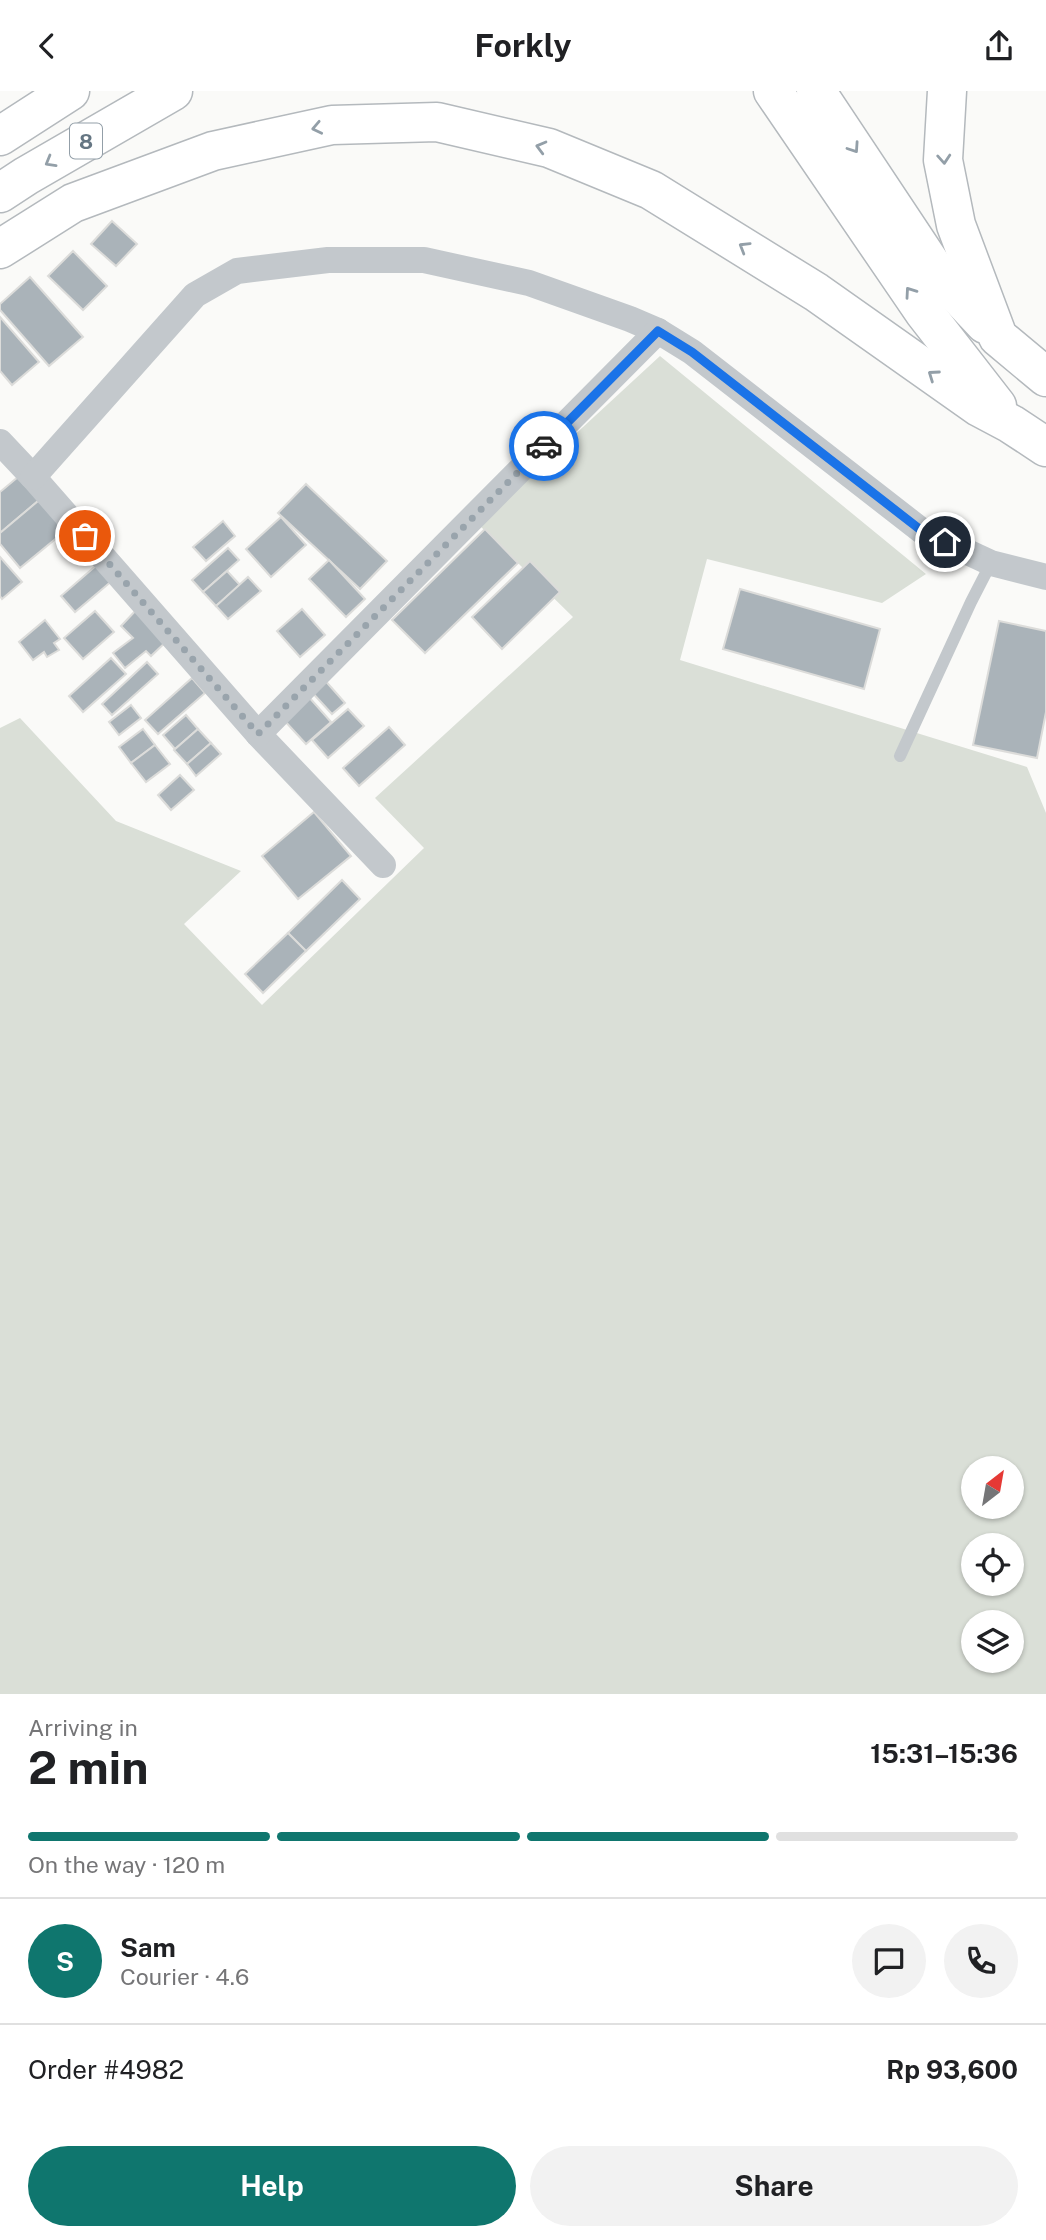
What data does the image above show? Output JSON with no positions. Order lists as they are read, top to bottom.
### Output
{
  "streets": {
    "highway": ["8"]
  },
  "north": "top right",
  "page": {
    "header": "Forkly",
    "heading": ["2 min", "Arriving in", "15:31–15:36"],
    "panel": [
      "Sam",
      "Courier · 4.6",
      "Order #4982",
      "Rp 93,600"
    ],
    "bar": "On the way · 120 m",
    "round": "S",
    "buttons": ["Help", "Share"]
  }
}
